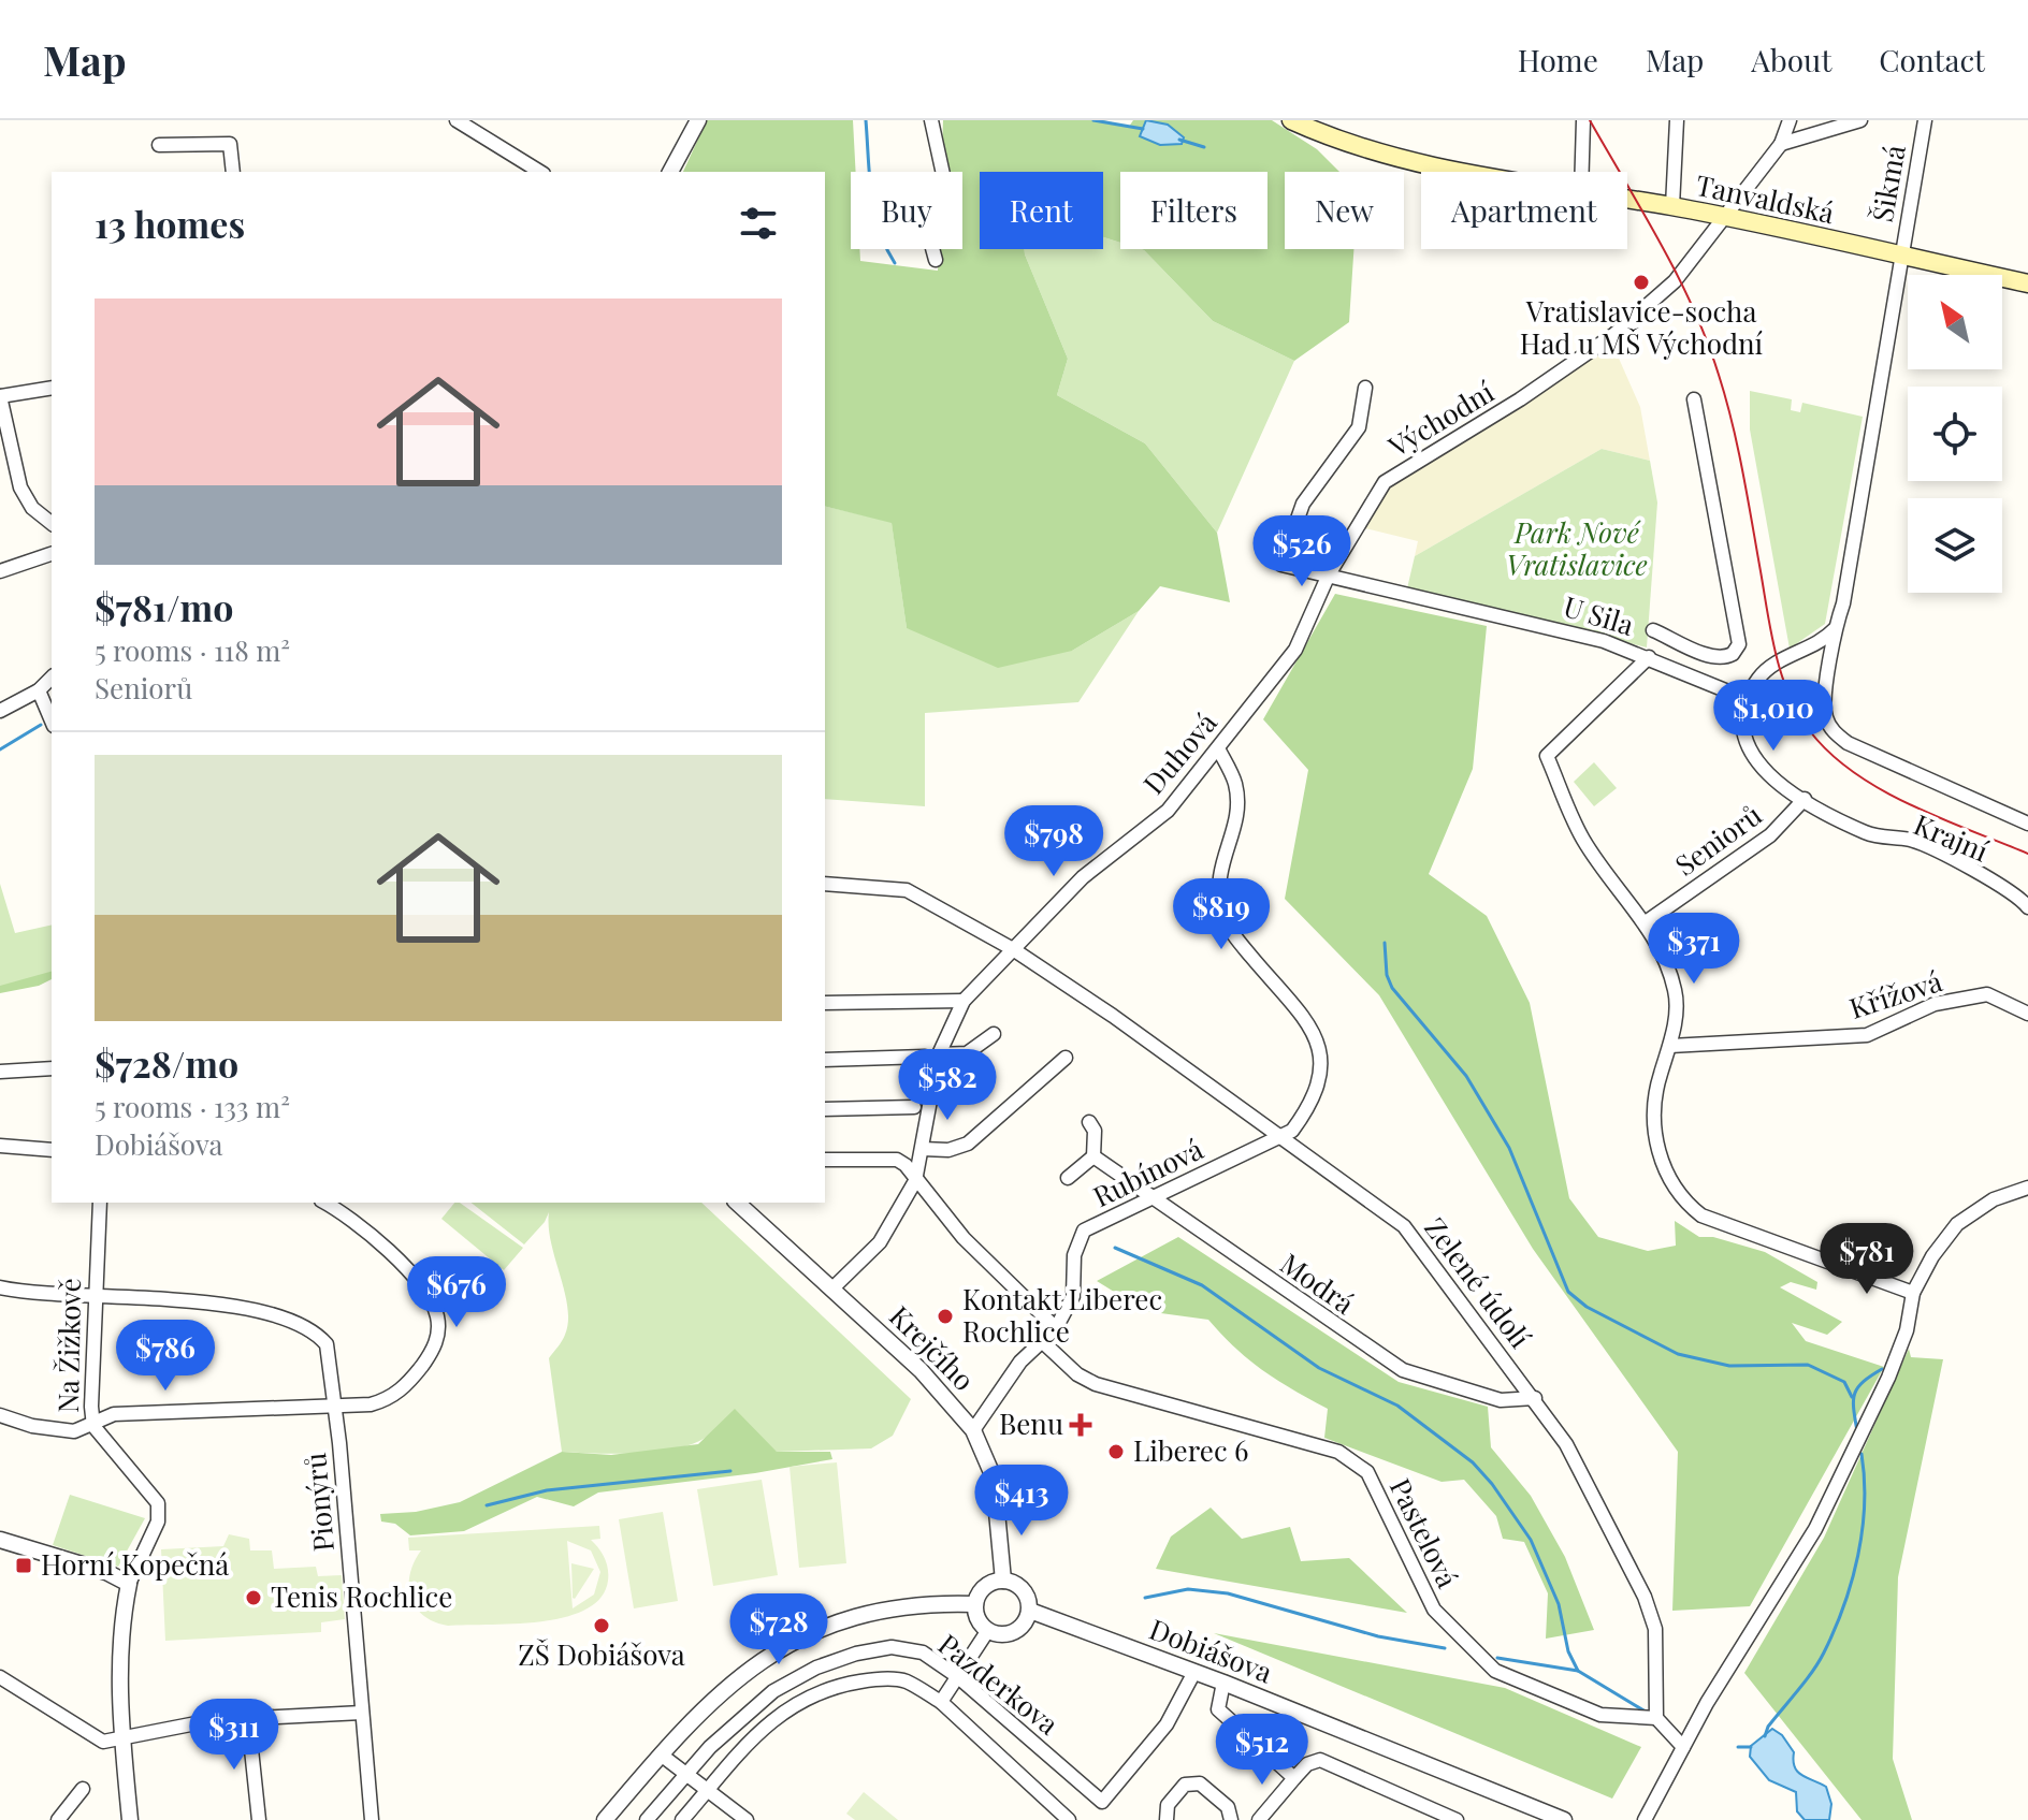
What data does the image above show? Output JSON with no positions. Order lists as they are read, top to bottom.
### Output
{
  "streets": {
    "main road": ["Tanvaldská"],
    "street": [
      "Šikmá",
      "Východní",
      "U Sila",
      "Duhová",
      "Krajní",
      "Seniorů",
      "Křížová",
      "Rubínová",
      "Zelené údolí",
      "Modrá",
      "Na Žižkově",
      "Krejčího",
      "Pionýrů",
      "Pastelová",
      "Dobiášova",
      "Pazderkova"
    ]
  },
  "crossings": [
    ["Šikmá", "Tanvaldská"],
    ["Tanvaldská", "Východní"],
    ["Východní", "U Sila"],
    ["Východní", "Duhová"],
    ["U Sila", "Duhová"],
    ["U Sila", "Seniorů"],
    ["Duhová", "Zelené údolí"],
    ["Duhová", "Krejčího"],
    ["Krajní", "Seniorů"],
    ["Rubínová", "Zelené údolí"],
    ["Rubínová", "Modrá"],
    ["Rubínová", "Krejčího"],
    ["Rubínová", "Pastelová"],
    ["Zelené údolí", "Modrá"],
    ["Zelené údolí", "Pastelová"],
    ["Na Žižkově", "Pionýrů"],
    ["Krejčího", "Dobiášova"],
    ["Dobiášova", "Pazderkova"]
  ],
  "parks": ["Park Nové Vratislavice"],
  "places": {
    "other": [
      "Vratislavice-socha Had u MŠ Východní",
      "Kontakt Liberec Rochlice",
      "Liberec 6",
      "Tenis Rochlice",
      "ZŠ Dobiášova"
    ],
    "health": ["Benu"],
    "transit": ["Horní Kopečná"]
  },
  "north": "top left",
  "page": {
    "header": "Map",
    "nav": [
      "Home",
      "Map",
      "About",
      "Contact"
    ],
    "chip": [
      "Buy",
      "Rent",
      "Filters",
      "New",
      "Apartment"
    ],
    "heading": "13 homes",
    "list": [
      {
        "name": "$781/mo",
        "note": "5 rooms · 118 m² · Seniorů"
      },
      {
        "name": "$728/mo",
        "note": "5 rooms · 133 m² · Dobiášova"
      }
    ],
    "price": [
      "$526",
      "$1,010",
      "$798",
      "$819",
      "$371",
      "$582",
      "$781",
      "$676",
      "$786",
      "$413",
      "$728",
      "$311",
      "$512"
    ]
  }
}
